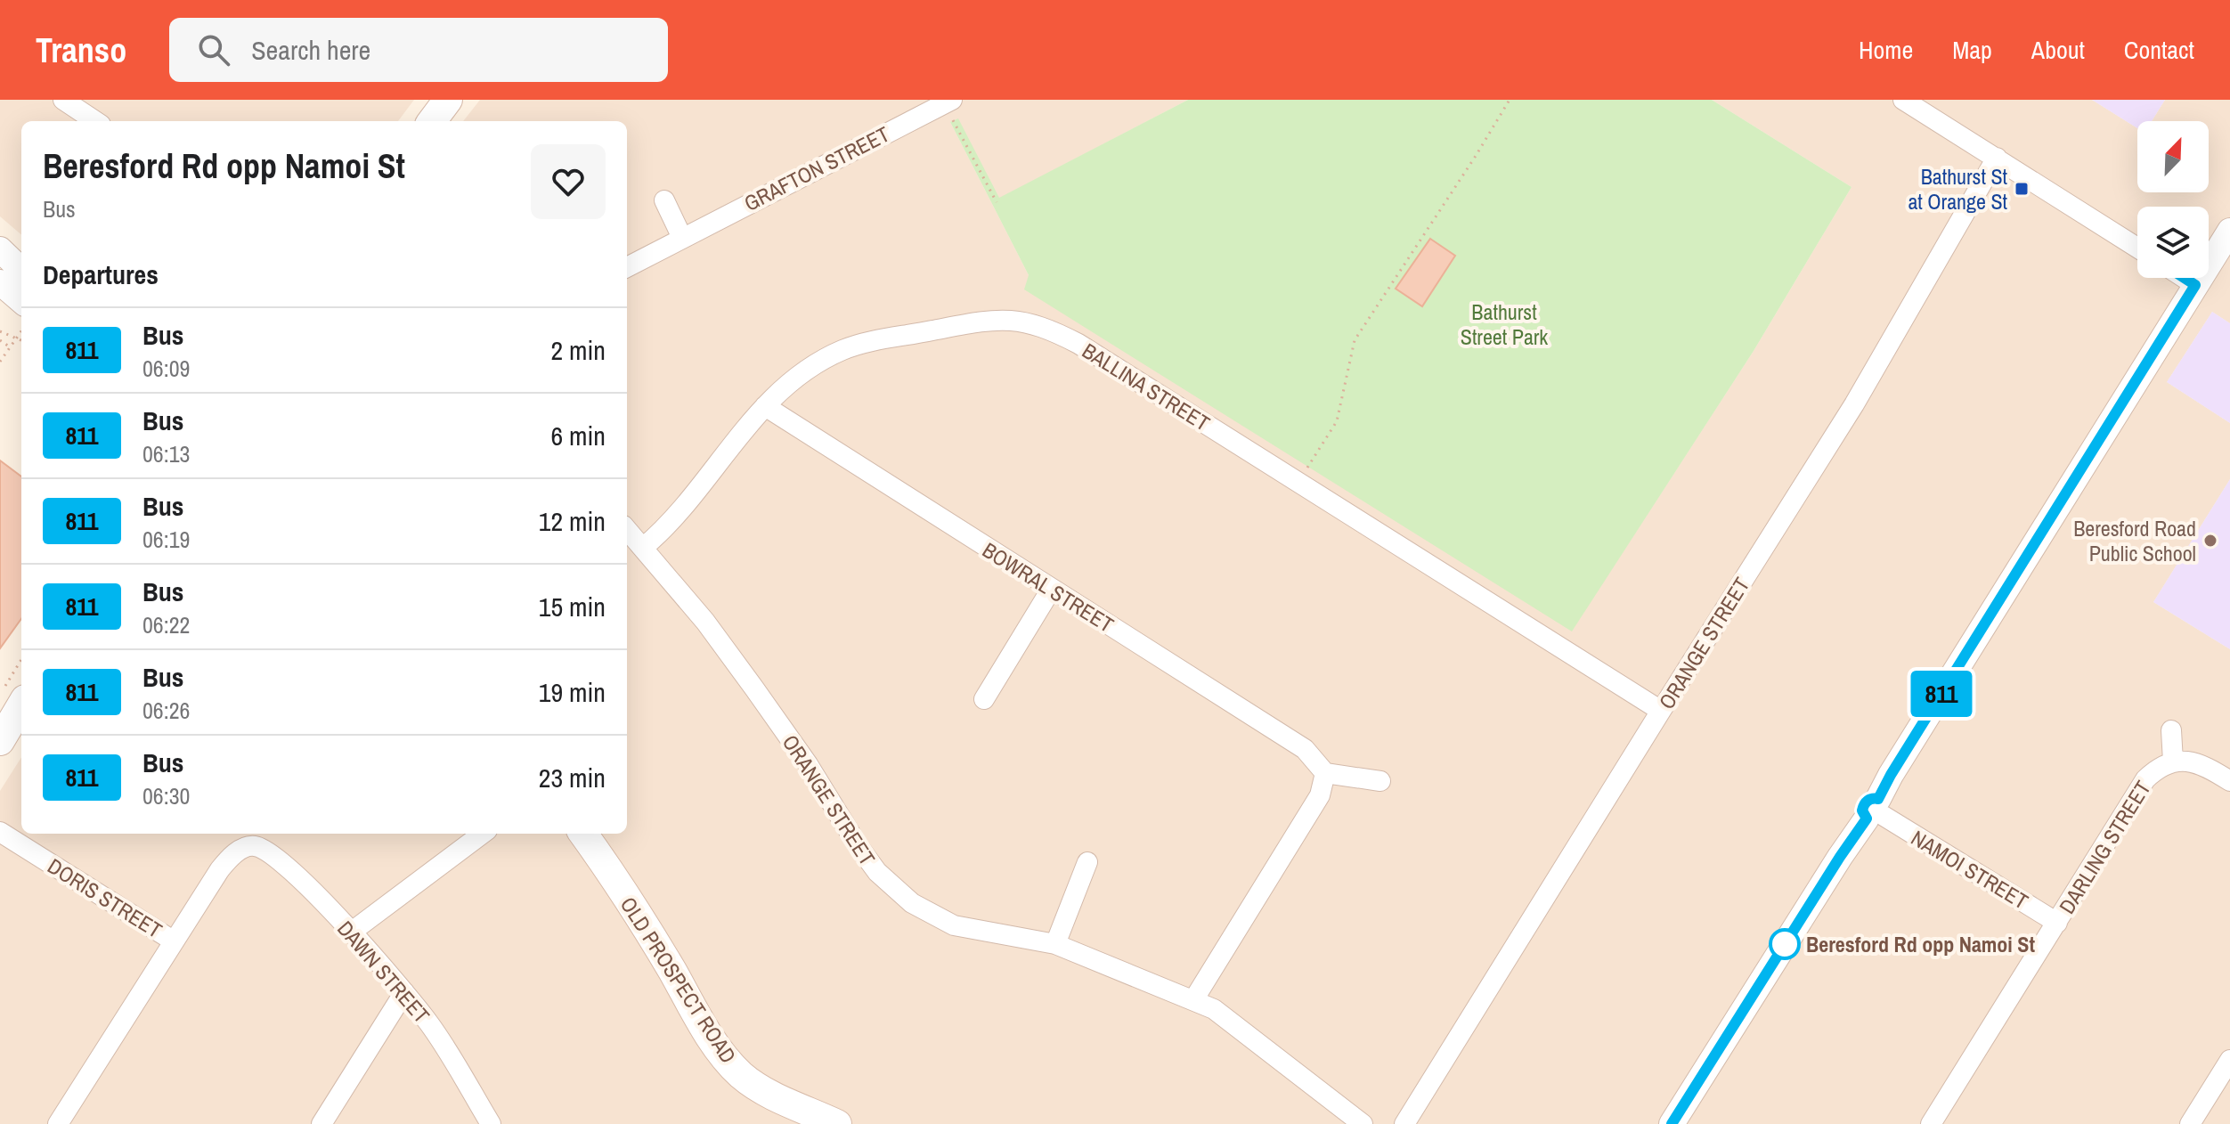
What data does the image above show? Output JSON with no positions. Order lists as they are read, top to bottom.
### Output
{
  "streets": {
    "main road": ["OLD PROSPECT ROAD"],
    "street": [
      "GRAFTON STREET",
      "BALLINA STREET",
      "BOWRAL STREET",
      "ORANGE STREET",
      "DARLING STREET",
      "NAMOI STREET",
      "DORIS STREET",
      "DAWN STREET"
    ]
  },
  "crossings": [
    ["BALLINA STREET", "BOWRAL STREET"],
    ["BALLINA STREET", "ORANGE STREET"],
    ["DARLING STREET", "NAMOI STREET"],
    ["DORIS STREET", "DAWN STREET"]
  ],
  "parks": ["Bathurst Street Park"],
  "places": {
    "transit": ["Bathurst St at Orange St"],
    "other": ["Beresford Road Public School", "Beresford Rd opp Namoi St"]
  },
  "lines": ["bus line 811"],
  "north": "top right",
  "page": {
    "header": "Transo",
    "search": "Search here",
    "nav": [
      "Home",
      "Map",
      "About",
      "Contact"
    ],
    "on_map": "811",
    "heading": [
      ["Beresford Rd opp Namoi St", "Bus"],
      "Departures"
    ],
    "list": [
      {
        "mark": "811",
        "name": "Bus",
        "note": "06:09",
        "value": "2 min"
      },
      {
        "mark": "811",
        "name": "Bus",
        "note": "06:13",
        "value": "6 min"
      },
      {
        "mark": "811",
        "name": "Bus",
        "note": "06:19",
        "value": "12 min"
      },
      {
        "mark": "811",
        "name": "Bus",
        "note": "06:22",
        "value": "15 min"
      },
      {
        "mark": "811",
        "name": "Bus",
        "note": "06:26",
        "value": "19 min"
      },
      {
        "mark": "811",
        "name": "Bus",
        "note": "06:30",
        "value": "23 min"
      }
    ]
  }
}
